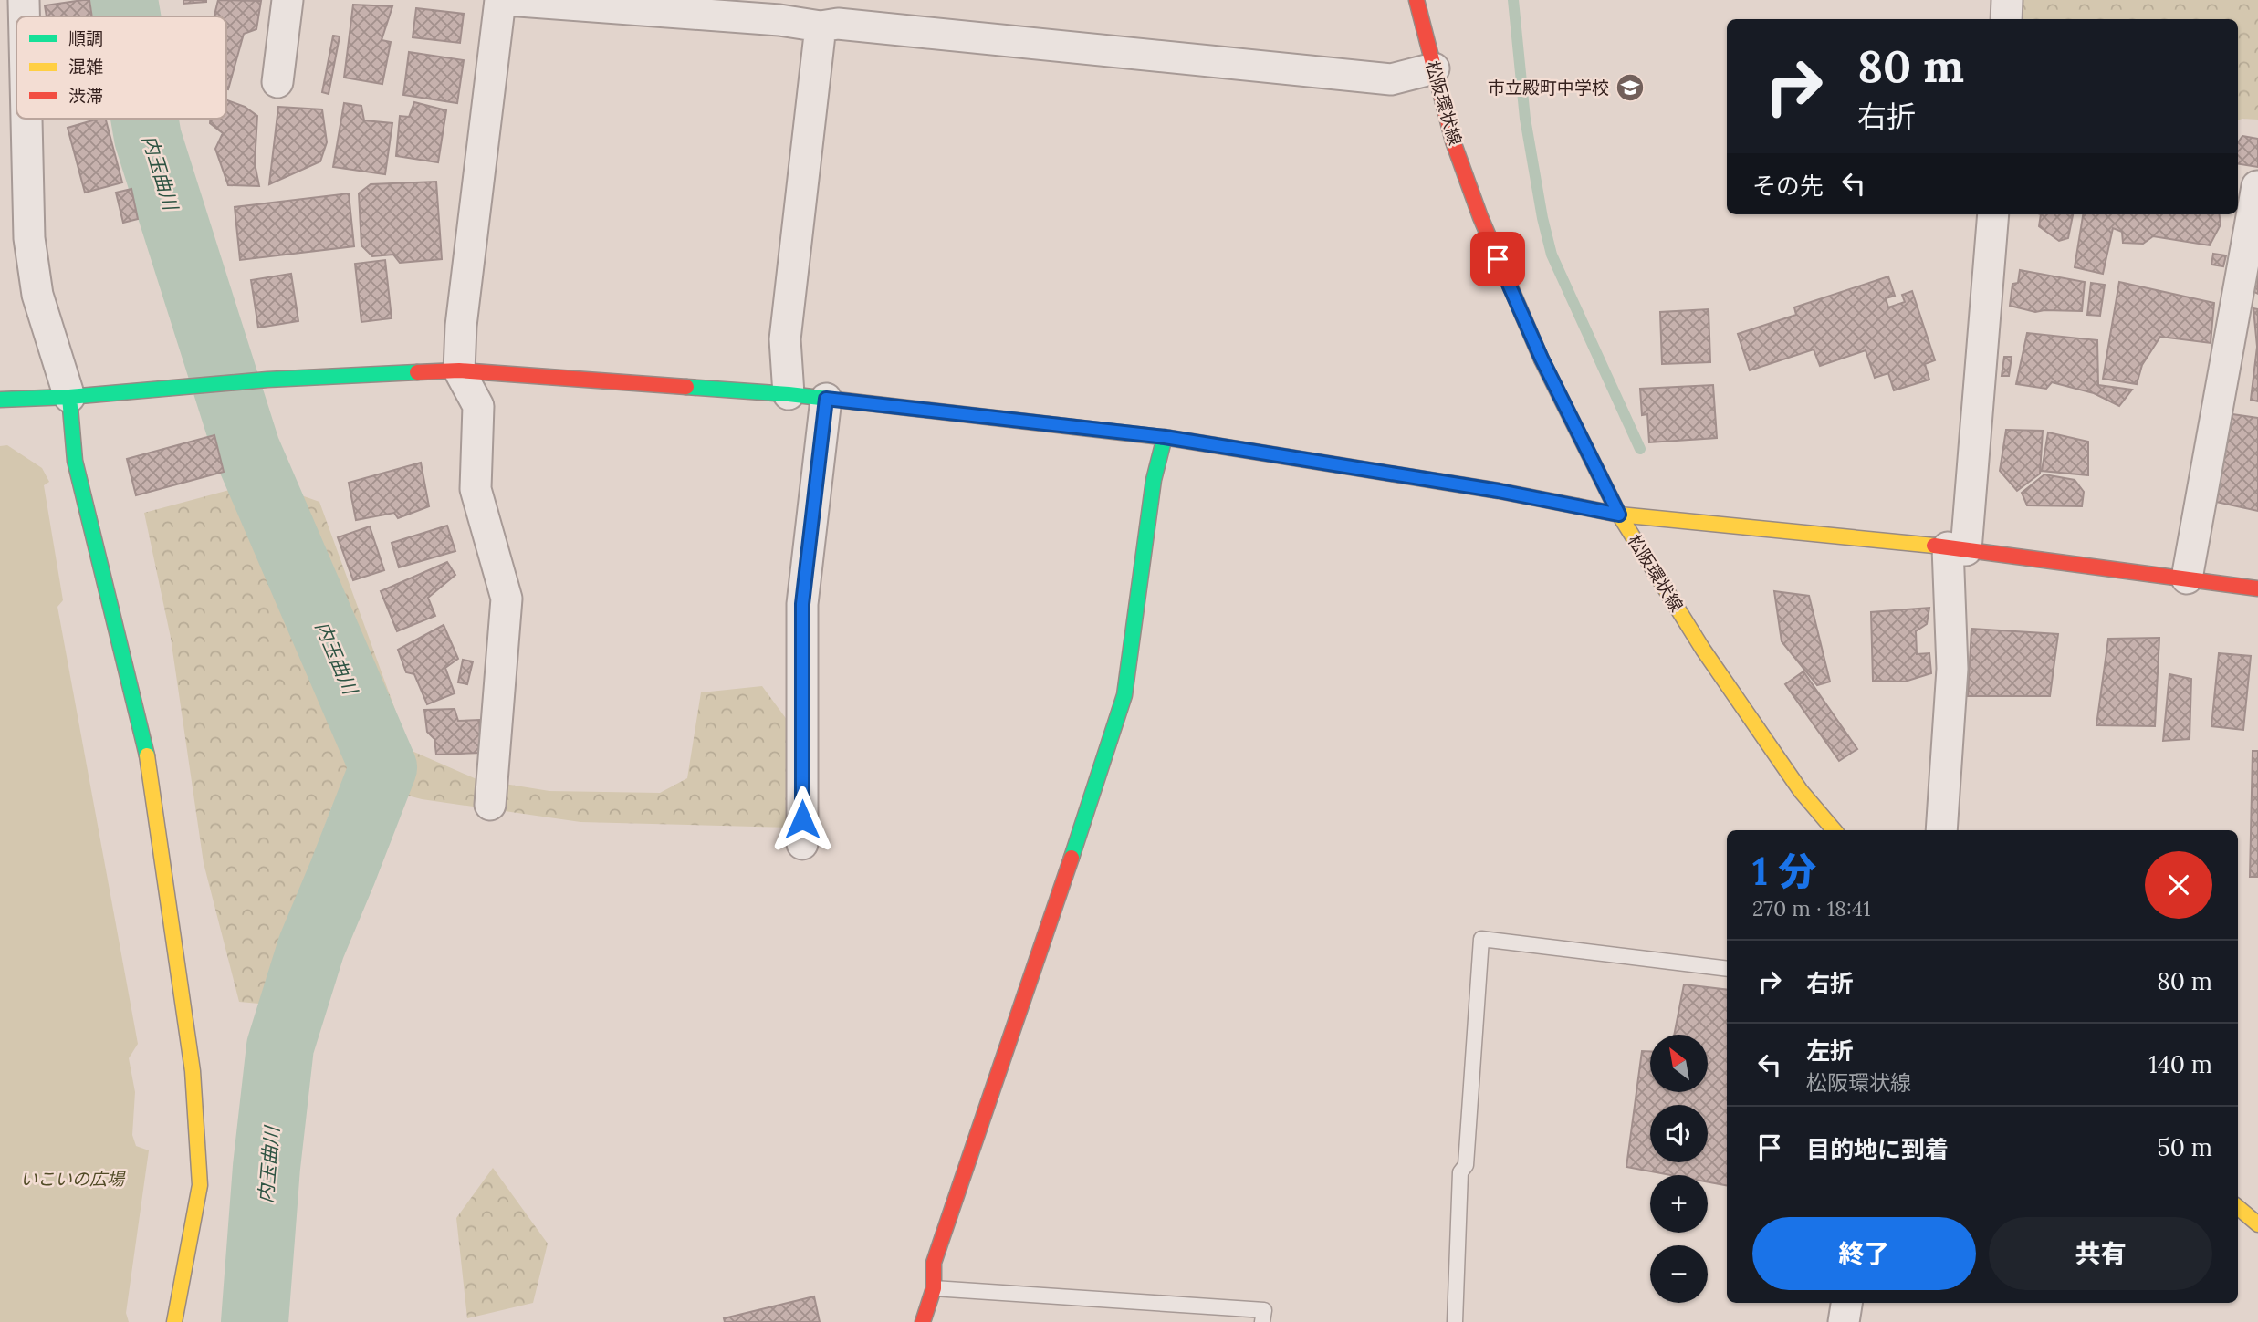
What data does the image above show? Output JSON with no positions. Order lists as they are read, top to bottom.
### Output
{
  "streets": {
    "street": ["松阪環状線"]
  },
  "water": ["内玉曲川"],
  "parks": ["いこいの広場"],
  "places": {
    "school or university": ["市立殿町中学校"]
  },
  "legend": ["順調", "混雑", "渋滞"],
  "north": "top left",
  "page": {
    "turn": ["80 m", "右折"],
    "then": "その先",
    "heading": ["1 分", "270 m · 18:41"],
    "list": [
      {
        "name": "右折",
        "value": "80 m"
      },
      {
        "name": "左折",
        "note": "松阪環状線",
        "value": "140 m"
      },
      {
        "name": "目的地に到着",
        "value": "50 m"
      }
    ],
    "map_buttons": ["+", "−"],
    "buttons": ["終了", "共有"]
  }
}
